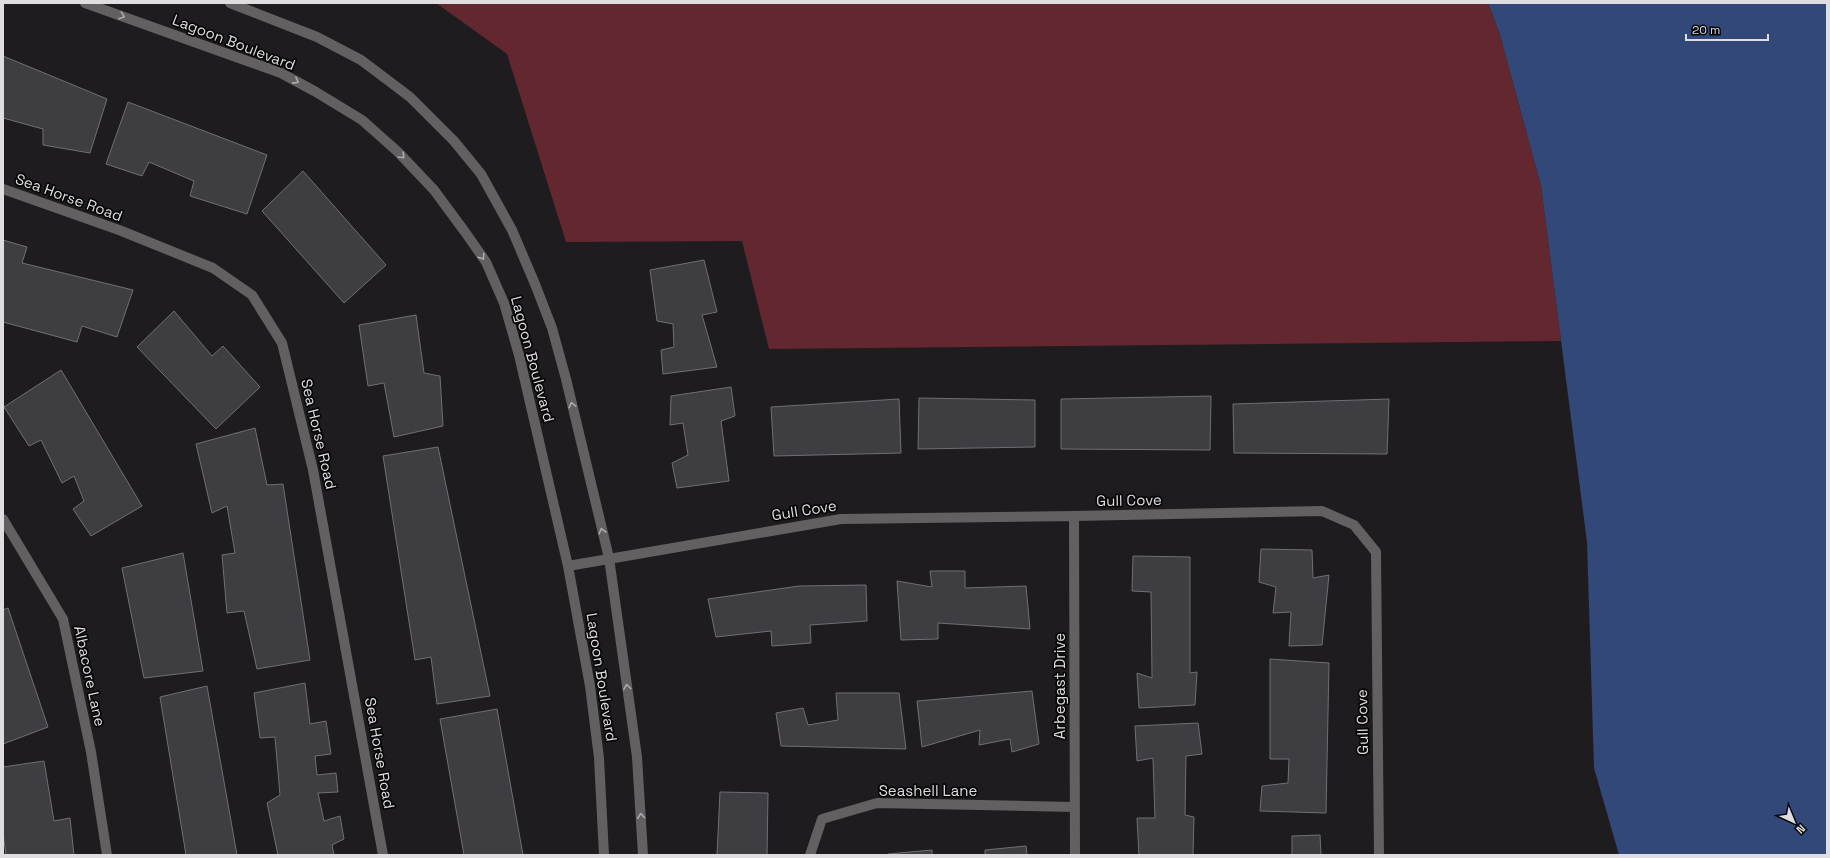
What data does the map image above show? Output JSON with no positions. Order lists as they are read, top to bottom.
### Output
{
  "streets": {
    "street": [
      "Lagoon Boulevard",
      "Sea Horse Road",
      "Gull Cove",
      "Albacore Lane",
      "Arbegast Drive",
      "Seashell Lane"
    ]
  },
  "crossings": [
    ["Lagoon Boulevard", "Gull Cove"],
    ["Gull Cove", "Arbegast Drive"],
    ["Arbegast Drive", "Seashell Lane"]
  ],
  "scale_bar": "20 m",
  "north": "bottom right"
}
